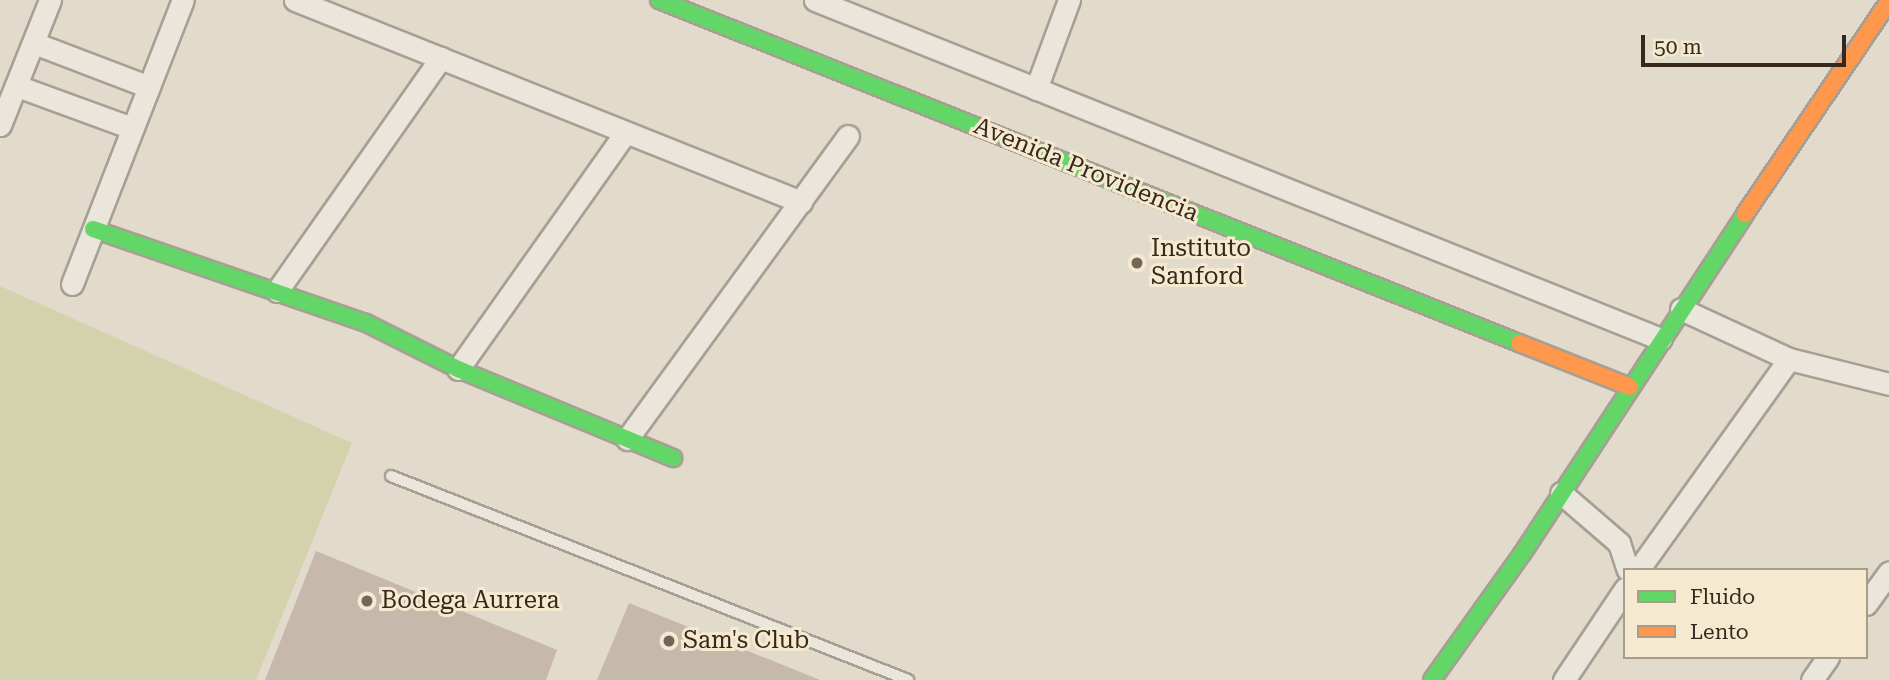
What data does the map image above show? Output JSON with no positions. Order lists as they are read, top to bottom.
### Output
{
  "streets": {
    "street": ["Avenida Providencia"]
  },
  "places": ["Instituto Sanford", "Bodega Aurrera", "Sam's Club"],
  "legend": ["Fluido", "Lento"],
  "scale_bar": "50 m"
}
